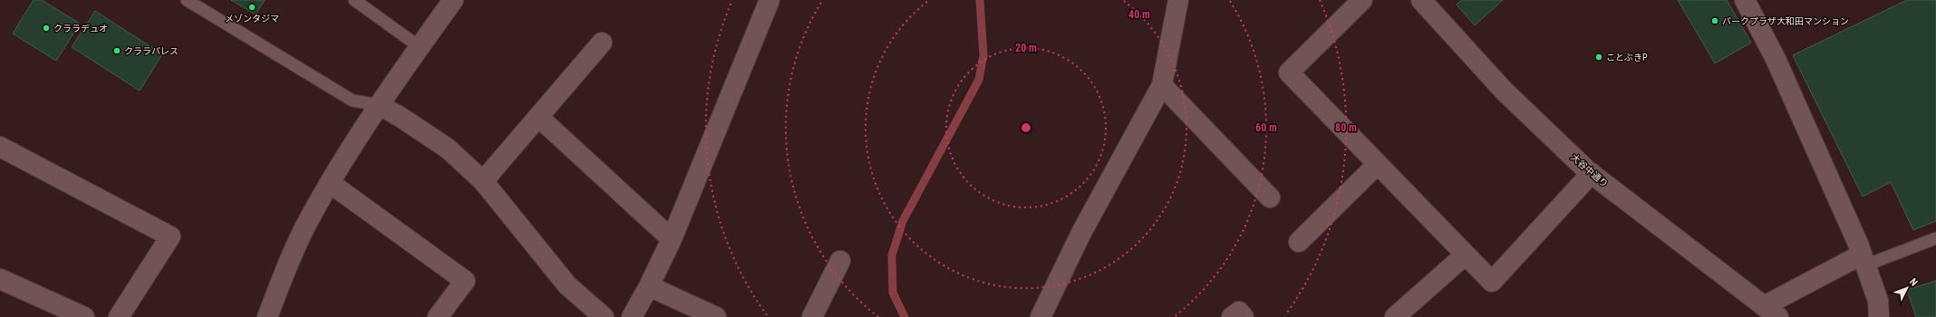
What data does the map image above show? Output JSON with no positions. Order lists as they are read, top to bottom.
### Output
{
  "streets": {
    "street": ["大谷中通り"]
  },
  "places": [
    "メゾンタジマ",
    "パークプラザ大和田マンション",
    "クララデュオ",
    "クララパレス",
    "ことぶきP"
  ],
  "north": "top right",
  "rings": [
    "40 m",
    "20 m",
    "60 m",
    "80 m"
  ]
}
